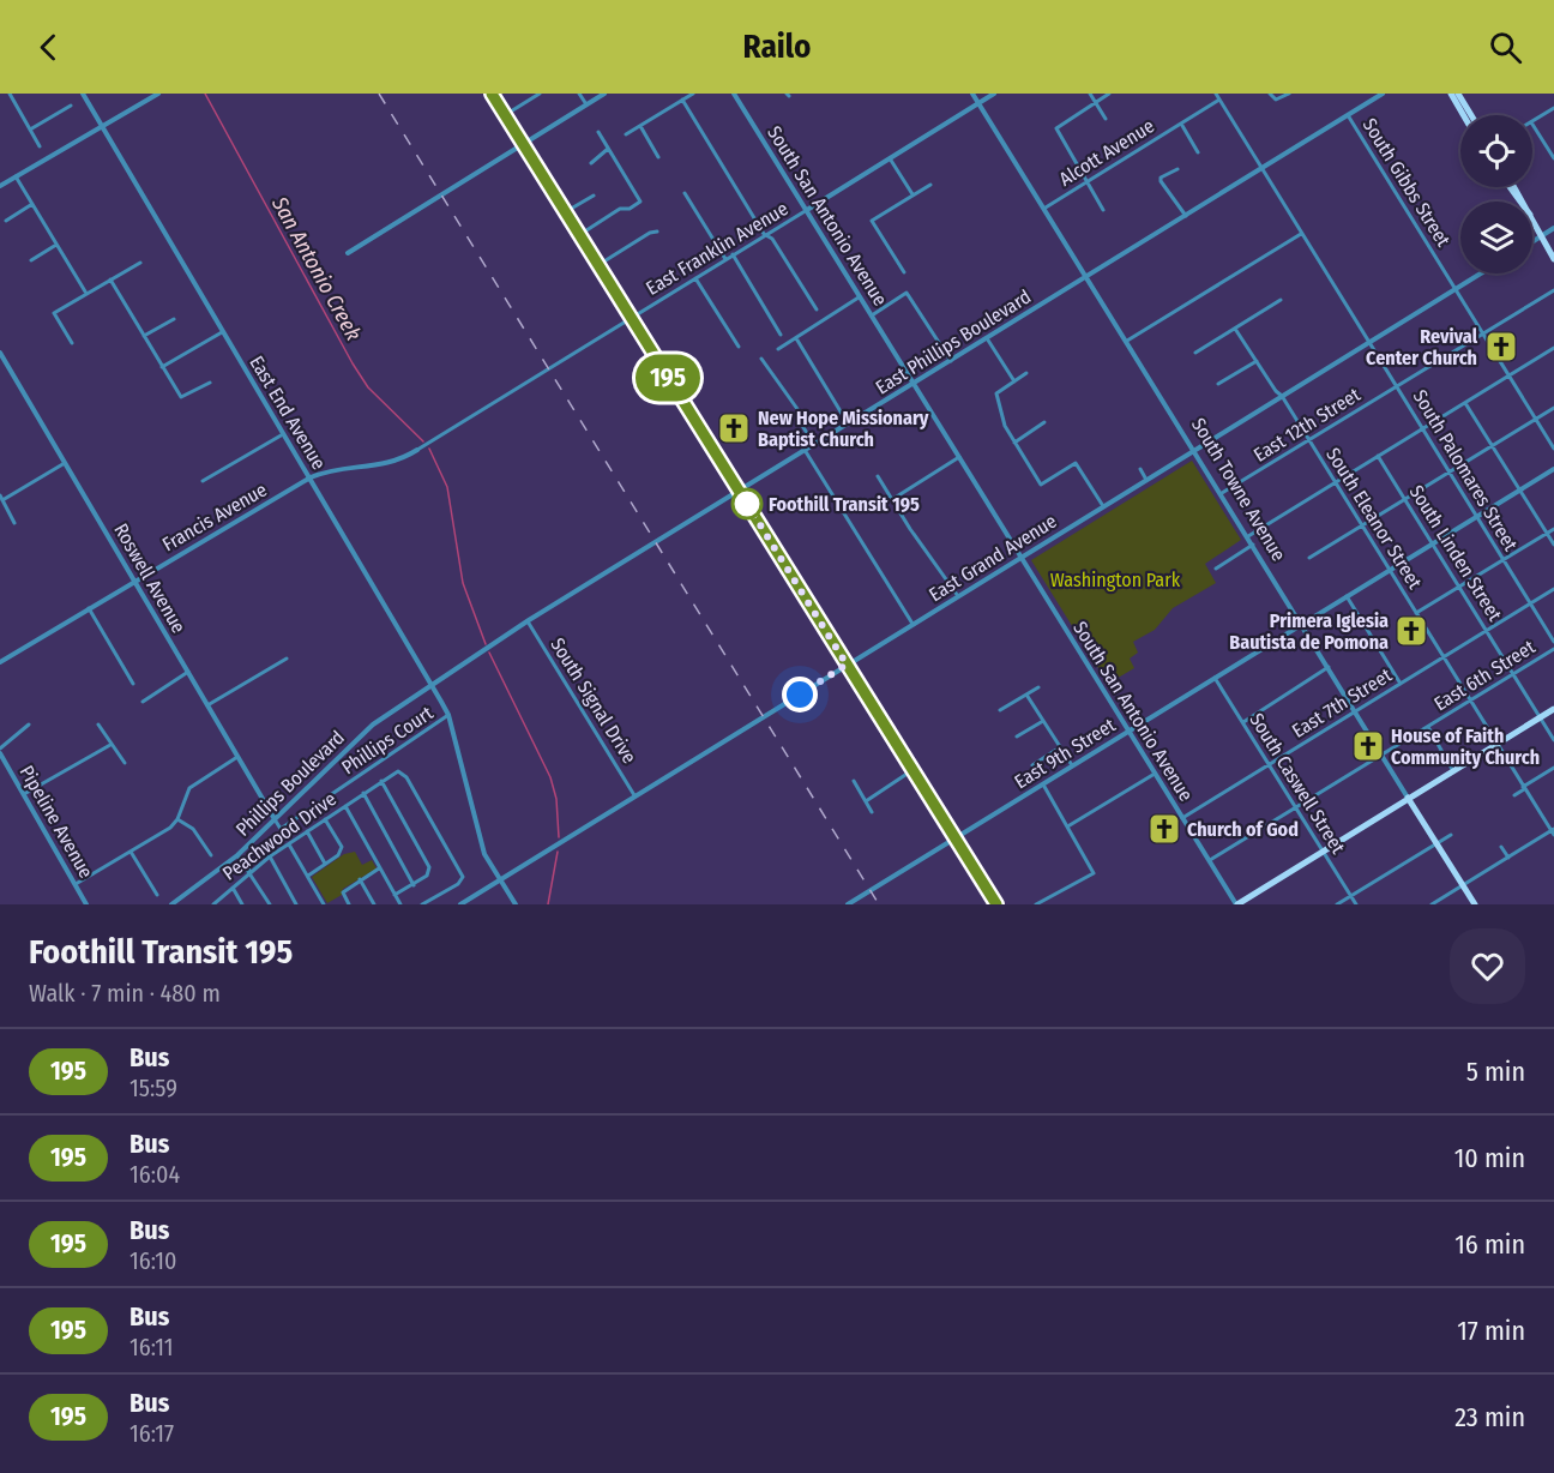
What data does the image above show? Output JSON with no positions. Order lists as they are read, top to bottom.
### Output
{
  "streets": {
    "main road": ["South Towne Avenue"],
    "street": [
      "Alcott Avenue",
      "South Gibbs Street",
      "South San Antonio Avenue",
      "East Franklin Avenue",
      "East Phillips Boulevard",
      "East End Avenue",
      "East 12th Street",
      "South Palomares Street",
      "Francis Avenue",
      "South Eleanor Street",
      "South Linden Street",
      "East Grand Avenue",
      "Roswell Avenue",
      "East 6th Street",
      "South Signal Drive",
      "East 7th Street",
      "Phillips Court",
      "East 9th Street",
      "Phillips Boulevard",
      "South Caswell Street",
      "Pipeline Avenue",
      "Peachwood Drive"
    ]
  },
  "crossings": [
    ["Alcott Avenue", "South Palomares Street"],
    ["Alcott Avenue", "South Towne Avenue"],
    ["South Gibbs Street", "East Phillips Boulevard"],
    ["South Gibbs Street", "East 12th Street"],
    ["South Gibbs Street", "East Grand Avenue"],
    ["South San Antonio Avenue", "East Franklin Avenue"],
    ["South San Antonio Avenue", "East Phillips Boulevard"],
    ["South San Antonio Avenue", "East Grand Avenue"],
    ["South San Antonio Avenue", "East 6th Street"],
    ["South San Antonio Avenue", "East 7th Street"],
    ["South San Antonio Avenue", "East 9th Street"],
    ["East Franklin Avenue", "South Towne Avenue"],
    ["East Franklin Avenue", "Francis Avenue"],
    ["East Phillips Boulevard", "East End Avenue"],
    ["East Phillips Boulevard", "South Palomares Street"],
    ["East Phillips Boulevard", "South Towne Avenue"],
    ["East Phillips Boulevard", "South Signal Drive"],
    ["East Phillips Boulevard", "Phillips Boulevard"],
    ["East End Avenue", "Francis Avenue"],
    ["East End Avenue", "East Grand Avenue"],
    ["East End Avenue", "Phillips Court"],
    ["East End Avenue", "Phillips Boulevard"],
    ["East 12th Street", "South Palomares Street"],
    ["East 12th Street", "South Towne Avenue"],
    ["East 12th Street", "South Eleanor Street"],
    ["South Palomares Street", "East Grand Avenue"],
    ["South Palomares Street", "East 7th Street"],
    ["South Palomares Street", "East 9th Street"],
    ["South Towne Avenue", "East Grand Avenue"],
    ["South Towne Avenue", "East 6th Street"],
    ["South Towne Avenue", "East 7th Street"],
    ["South Towne Avenue", "East 9th Street"],
    ["Francis Avenue", "Roswell Avenue"],
    ["South Eleanor Street", "East Grand Avenue"],
    ["South Eleanor Street", "East 6th Street"],
    ["South Eleanor Street", "East 7th Street"],
    ["South Eleanor Street", "East 9th Street"],
    ["South Linden Street", "East 6th Street"],
    ["South Linden Street", "East 7th Street"],
    ["South Linden Street", "East 9th Street"],
    ["East Grand Avenue", "South Signal Drive"],
    ["Roswell Avenue", "Phillips Court"],
    ["Roswell Avenue", "Phillips Boulevard"],
    ["East 6th Street", "South Caswell Street"],
    ["East 7th Street", "South Caswell Street"],
    ["Phillips Court", "Phillips Boulevard"],
    ["East 9th Street", "South Caswell Street"]
  ],
  "water": ["San Antonio Creek"],
  "parks": ["Washington Park"],
  "places": {
    "church": [
      "Revival Center Church",
      "New Hope Missionary Baptist Church",
      "Primera Iglesia Bautista de Pomona",
      "House of Faith Community Church",
      "Church of God"
    ],
    "other": ["Foothill Transit 195"]
  },
  "lines": ["bus line 195"],
  "page": {
    "header": "Railo",
    "on_map": "195",
    "heading": ["Foothill Transit 195", "Walk · 7 min · 480 m"],
    "list": [
      {
        "mark": "195",
        "name": "Bus",
        "note": "15:59",
        "value": "5 min"
      },
      {
        "mark": "195",
        "name": "Bus",
        "note": "16:04",
        "value": "10 min"
      },
      {
        "mark": "195",
        "name": "Bus",
        "note": "16:10",
        "value": "16 min"
      },
      {
        "mark": "195",
        "name": "Bus",
        "note": "16:11",
        "value": "17 min"
      },
      {
        "mark": "195",
        "name": "Bus",
        "note": "16:17",
        "value": "23 min"
      }
    ]
  }
}
